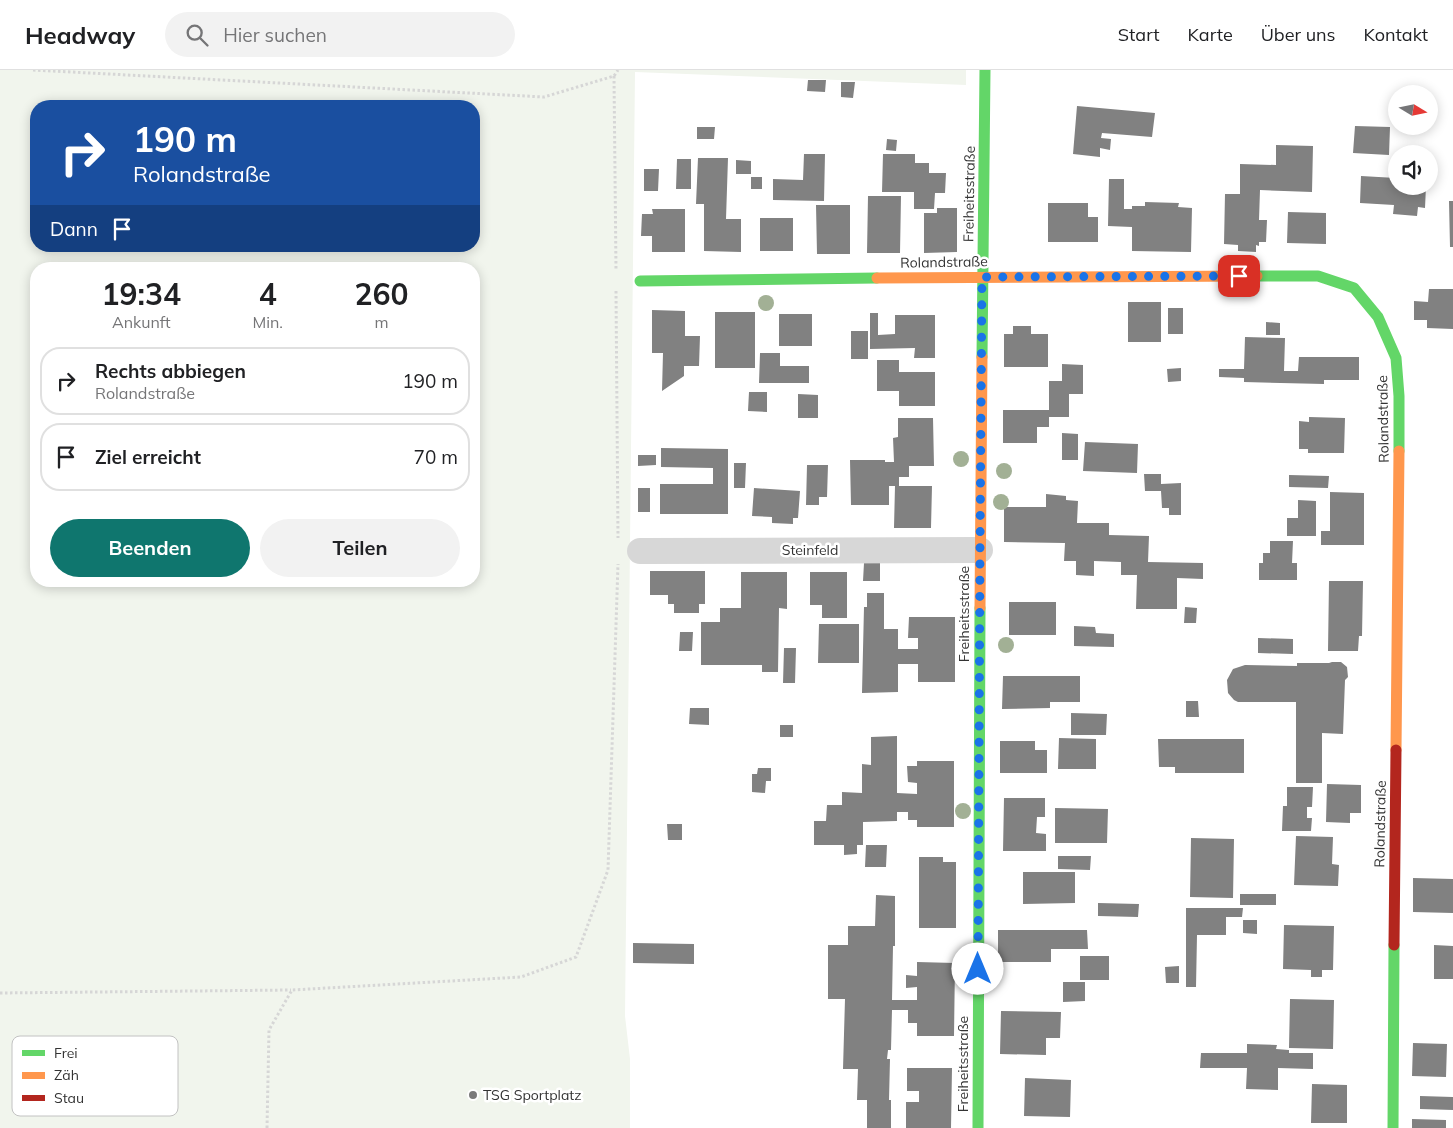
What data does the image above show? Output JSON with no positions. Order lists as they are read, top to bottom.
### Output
{
  "streets": {
    "street": ["Freiheitsstraße", "Rolandstraße", "Steinfeld"]
  },
  "crossings": [
    ["Freiheitsstraße", "Rolandstraße"],
    ["Freiheitsstraße", "Steinfeld"]
  ],
  "places": ["TSG Sportplatz"],
  "legend": ["Frei", "Zäh", "Stau"],
  "north": "right",
  "page": {
    "header": "Headway",
    "search": "Hier suchen",
    "nav": [
      "Start",
      "Karte",
      "Über uns",
      "Kontakt"
    ],
    "turn": ["190 m", "Rolandstraße"],
    "then": "Dann",
    "eta": [
      "19:34",
      "Ankunft",
      "4",
      "Min.",
      "260",
      "m"
    ],
    "list": [
      {
        "name": "Rechts abbiegen",
        "note": "Rolandstraße",
        "value": "190 m"
      },
      {
        "name": "Ziel erreicht",
        "value": "70 m"
      }
    ],
    "buttons": ["Beenden", "Teilen"]
  }
}
